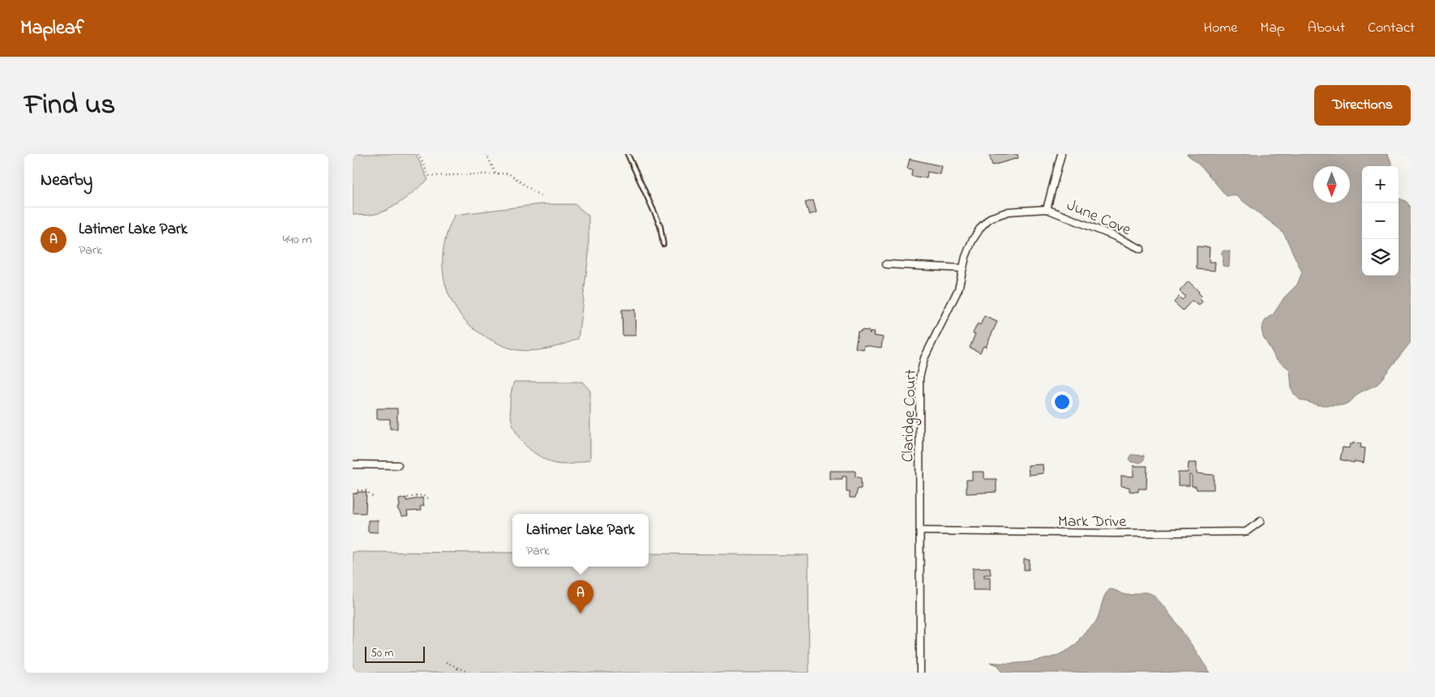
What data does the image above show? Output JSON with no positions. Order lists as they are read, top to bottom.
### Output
{
  "streets": {
    "street": ["June Cove", "Claridge Court", "Mark Drive"]
  },
  "crossings": [
    ["June Cove", "Claridge Court"],
    ["Claridge Court", "Mark Drive"]
  ],
  "scale_bar": "50 m",
  "north": "bottom",
  "page": {
    "header": "Mapleaf",
    "nav": [
      "Home",
      "Map",
      "About",
      "Contact"
    ],
    "title": "Find us",
    "buttons": "Directions",
    "heading": "Nearby",
    "map_buttons": ["+", "−"],
    "list": [
      {
        "mark": "A",
        "name": "Latimer Lake Park",
        "note": "Park",
        "value": "440 m"
      }
    ],
    "popup": ["Latimer Lake Park", "Park"],
    "pins": "A",
    "scale": "50 m"
  }
}
